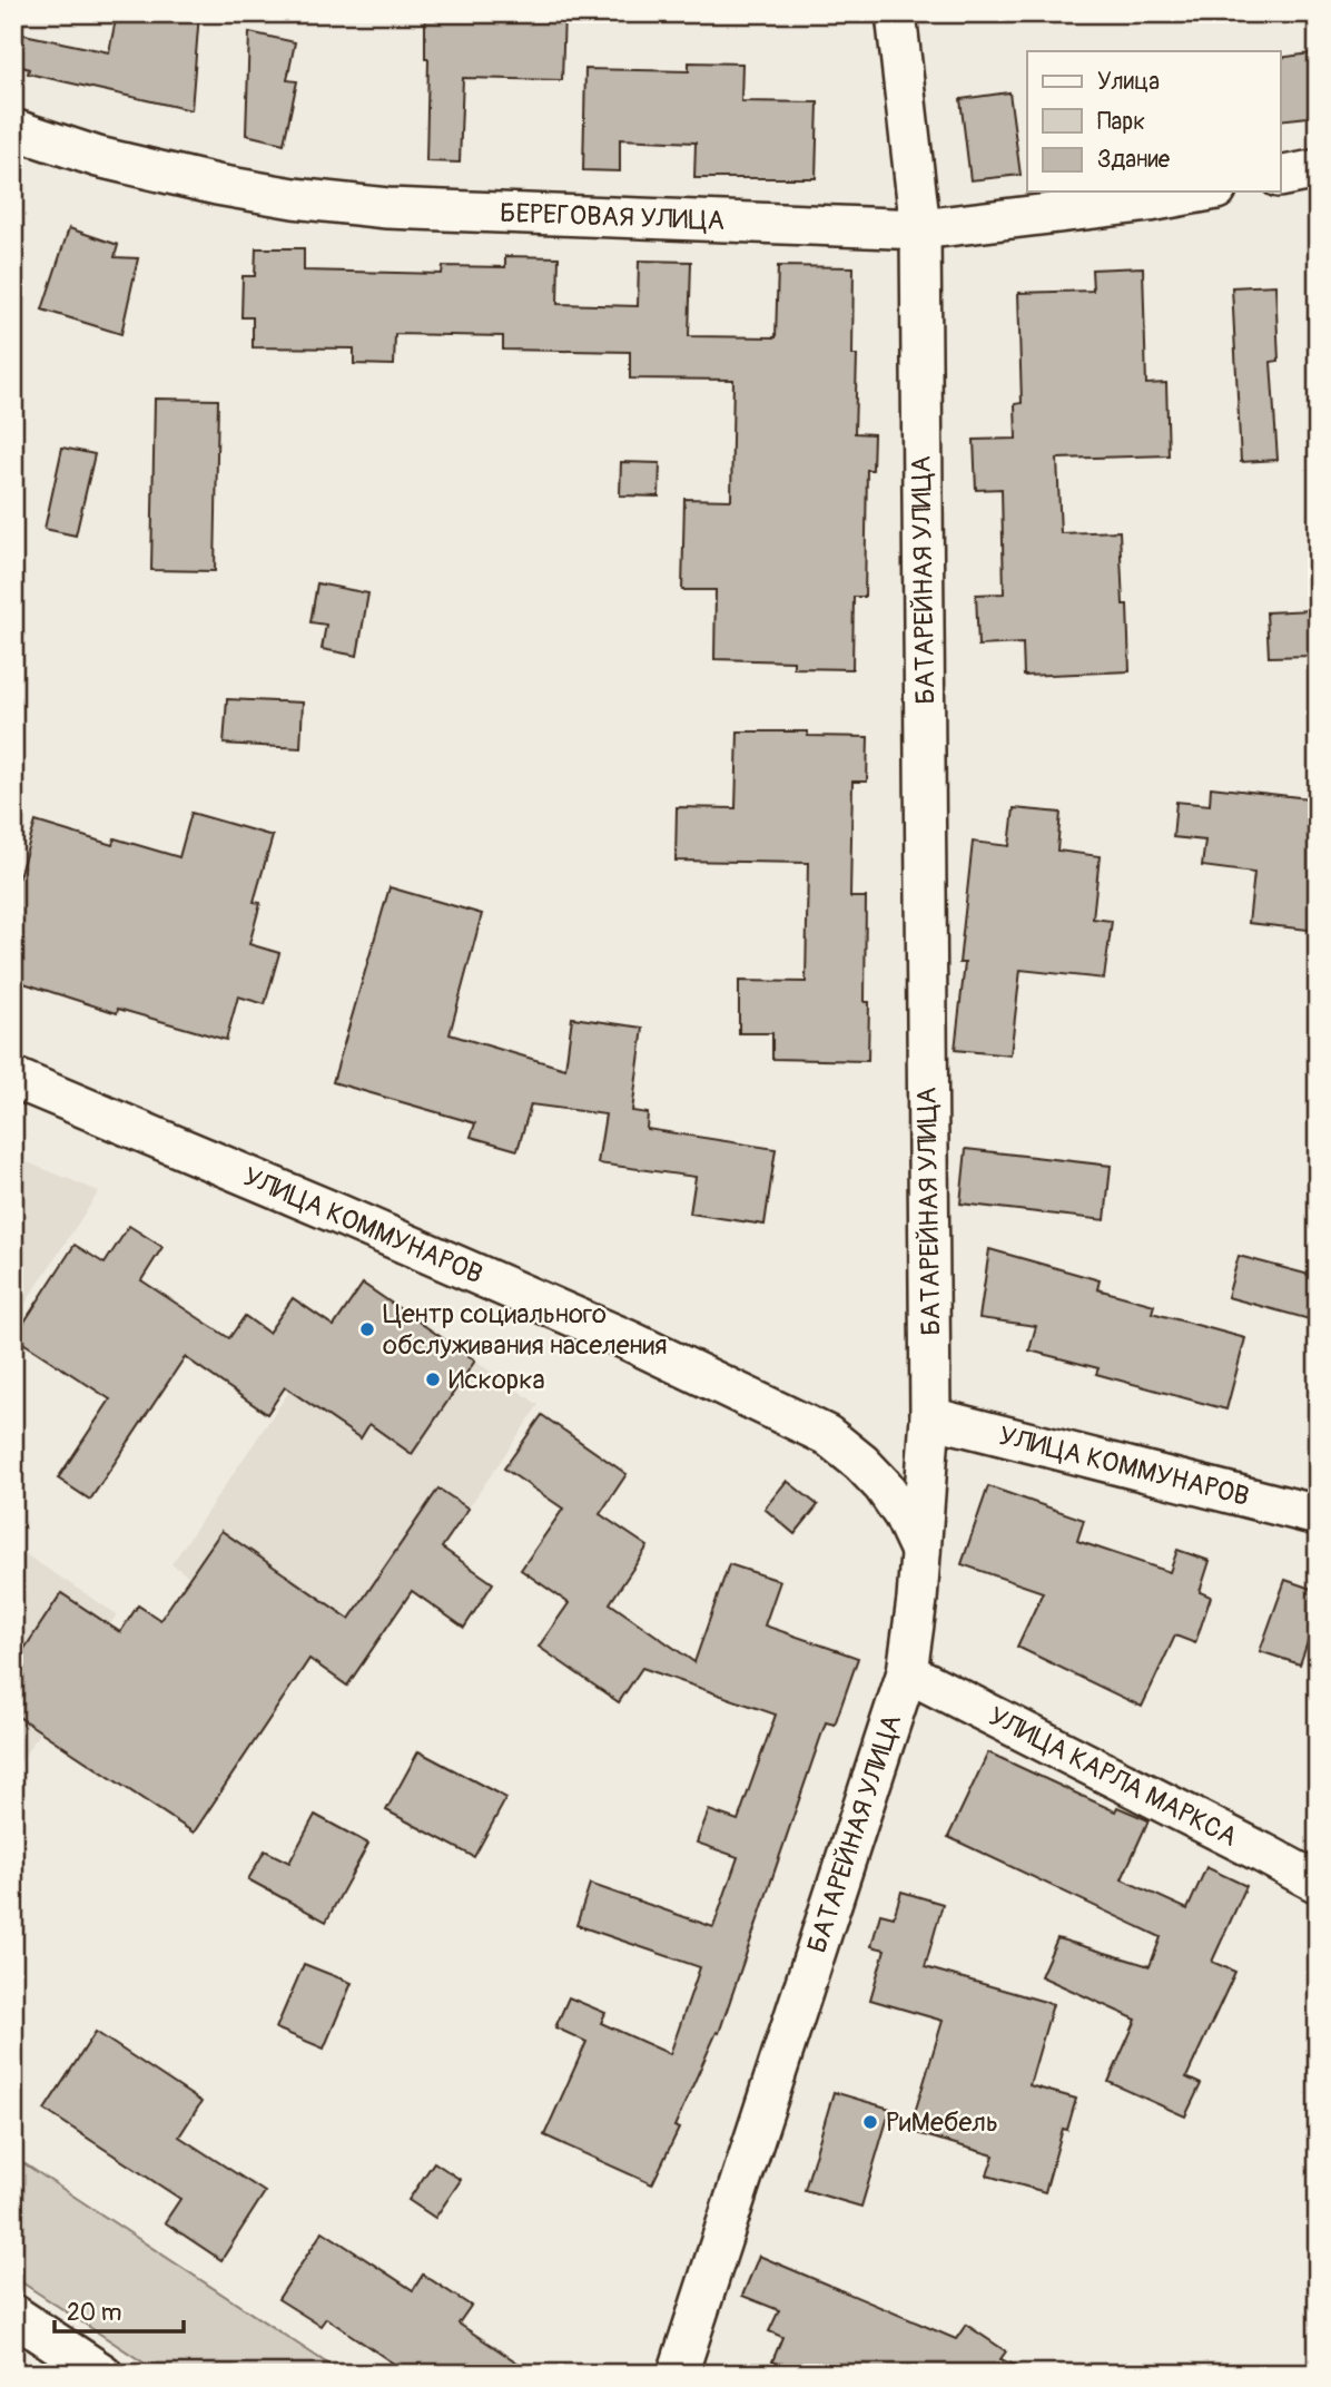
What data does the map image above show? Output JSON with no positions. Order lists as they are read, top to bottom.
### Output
{
  "streets": {
    "street": [
      "БЕРЕГОВАЯ УЛИЦА",
      "БАТАРЕЙНАЯ УЛИЦА",
      "УЛИЦА КОММУНАРОВ",
      "УЛИЦА КАРЛА МАРКСА"
    ]
  },
  "crossings": [
    ["БЕРЕГОВАЯ УЛИЦА", "БАТАРЕЙНАЯ УЛИЦА"],
    ["БАТАРЕЙНАЯ УЛИЦА", "УЛИЦА КОММУНАРОВ"],
    ["БАТАРЕЙНАЯ УЛИЦА", "УЛИЦА КАРЛА МАРКСА"]
  ],
  "places": ["Центр социального обслуживания населения", "Искорка", "РиМебель"],
  "legend": ["Улица", "Парк", "Здание"],
  "scale_bar": "20 m"
}
